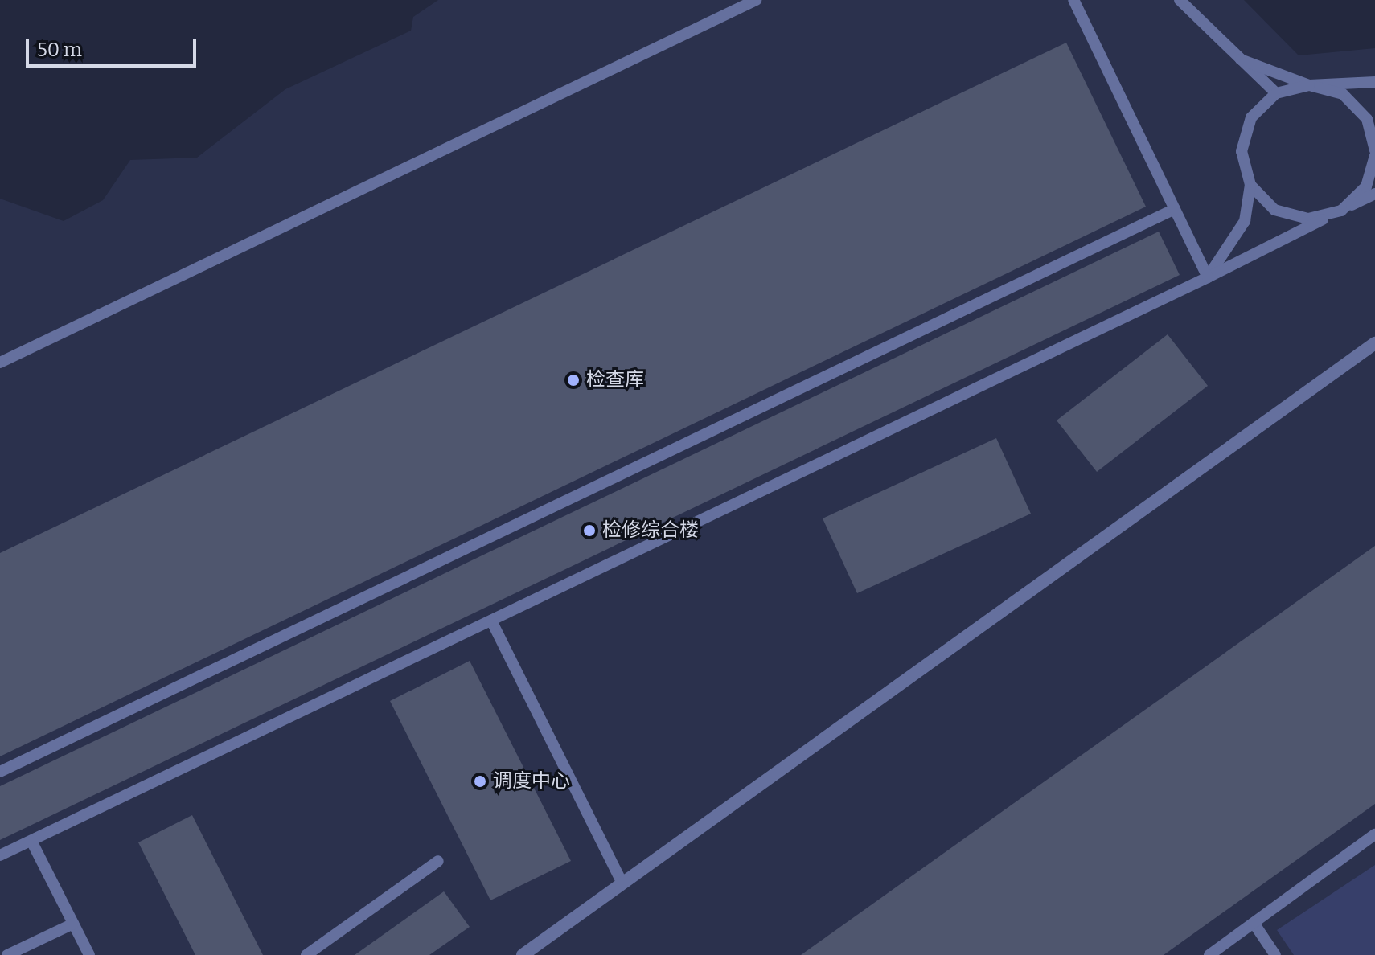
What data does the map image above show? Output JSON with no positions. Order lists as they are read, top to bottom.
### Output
{
  "places": ["检查库", "检修综合楼", "调度中心"],
  "scale_bar": "50 m"
}
